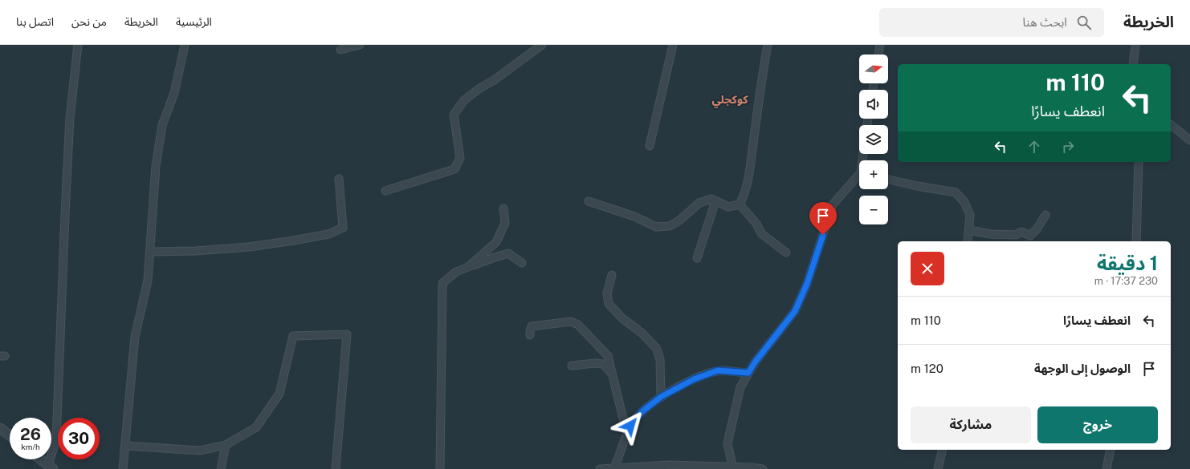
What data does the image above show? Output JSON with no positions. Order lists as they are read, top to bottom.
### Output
{
  "districts": ["كوكجلي"],
  "north": "right",
  "page": {
    "header": "الخريطة",
    "search": "ابحث هنا",
    "nav": [
      "الرئيسية",
      "الخريطة",
      "من نحن",
      "اتصل بنا"
    ],
    "map_buttons": ["+", "−"],
    "turn": ["110 m", "انعطف يسارًا"],
    "heading": ["1 دقيقة", "230 m · 17:37"],
    "list": [
      {
        "name": "انعطف يسارًا",
        "value": "110 m"
      },
      {
        "name": "الوصول إلى الوجهة",
        "value": "120 m"
      }
    ],
    "buttons": ["خروج", "مشاركة"],
    "speed": "26 km/h",
    "limit": "30"
  }
}
